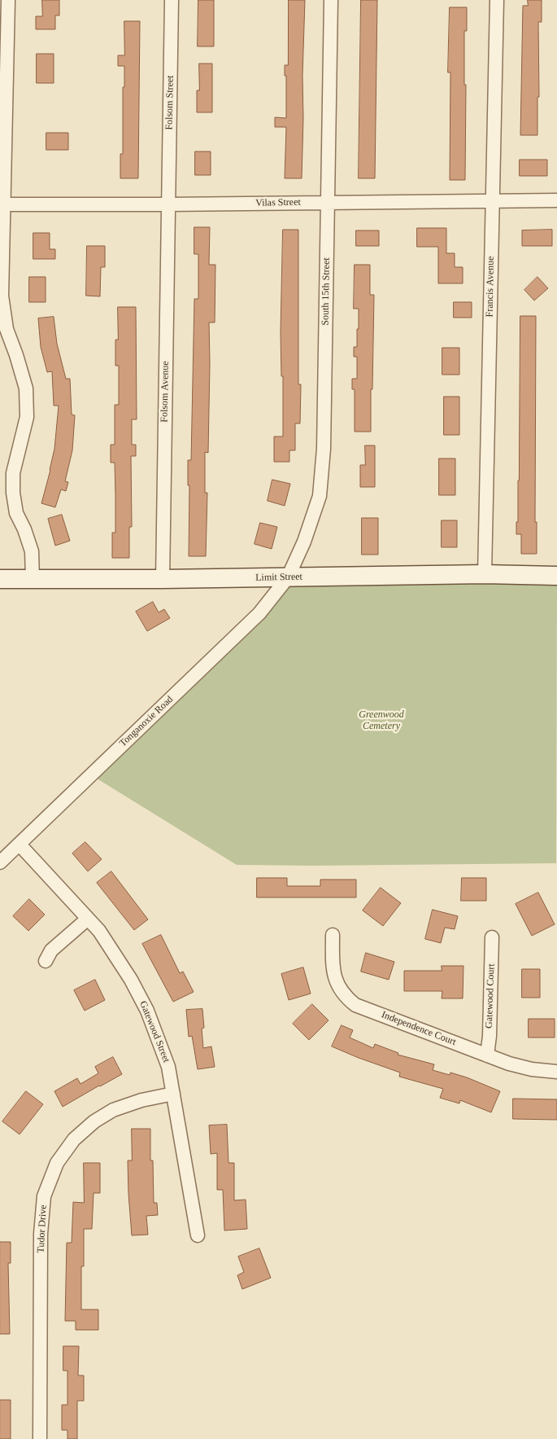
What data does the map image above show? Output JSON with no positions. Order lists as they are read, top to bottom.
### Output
{
  "streets": {
    "street": [
      "Folsom Street",
      "Vilas Street",
      "Francis Avenue",
      "South 15th Street",
      "Folsom Avenue",
      "Limit Street",
      "Tonganoxie Road",
      "Gatewood Court",
      "Independence Court",
      "Gatewood Street",
      "Tudor Drive"
    ]
  },
  "crossings": [
    ["Folsom Street", "Vilas Street"],
    ["Folsom Street", "Folsom Avenue"],
    ["Vilas Street", "Francis Avenue"],
    ["Vilas Street", "South 15th Street"],
    ["Vilas Street", "Folsom Avenue"],
    ["Francis Avenue", "Limit Street"],
    ["South 15th Street", "Limit Street"],
    ["South 15th Street", "Tonganoxie Road"],
    ["Folsom Avenue", "Limit Street"],
    ["Limit Street", "Tonganoxie Road"],
    ["Tonganoxie Road", "Gatewood Street"],
    ["Gatewood Court", "Independence Court"],
    ["Gatewood Street", "Tudor Drive"]
  ],
  "parks": ["Greenwood Cemetery"]
}
